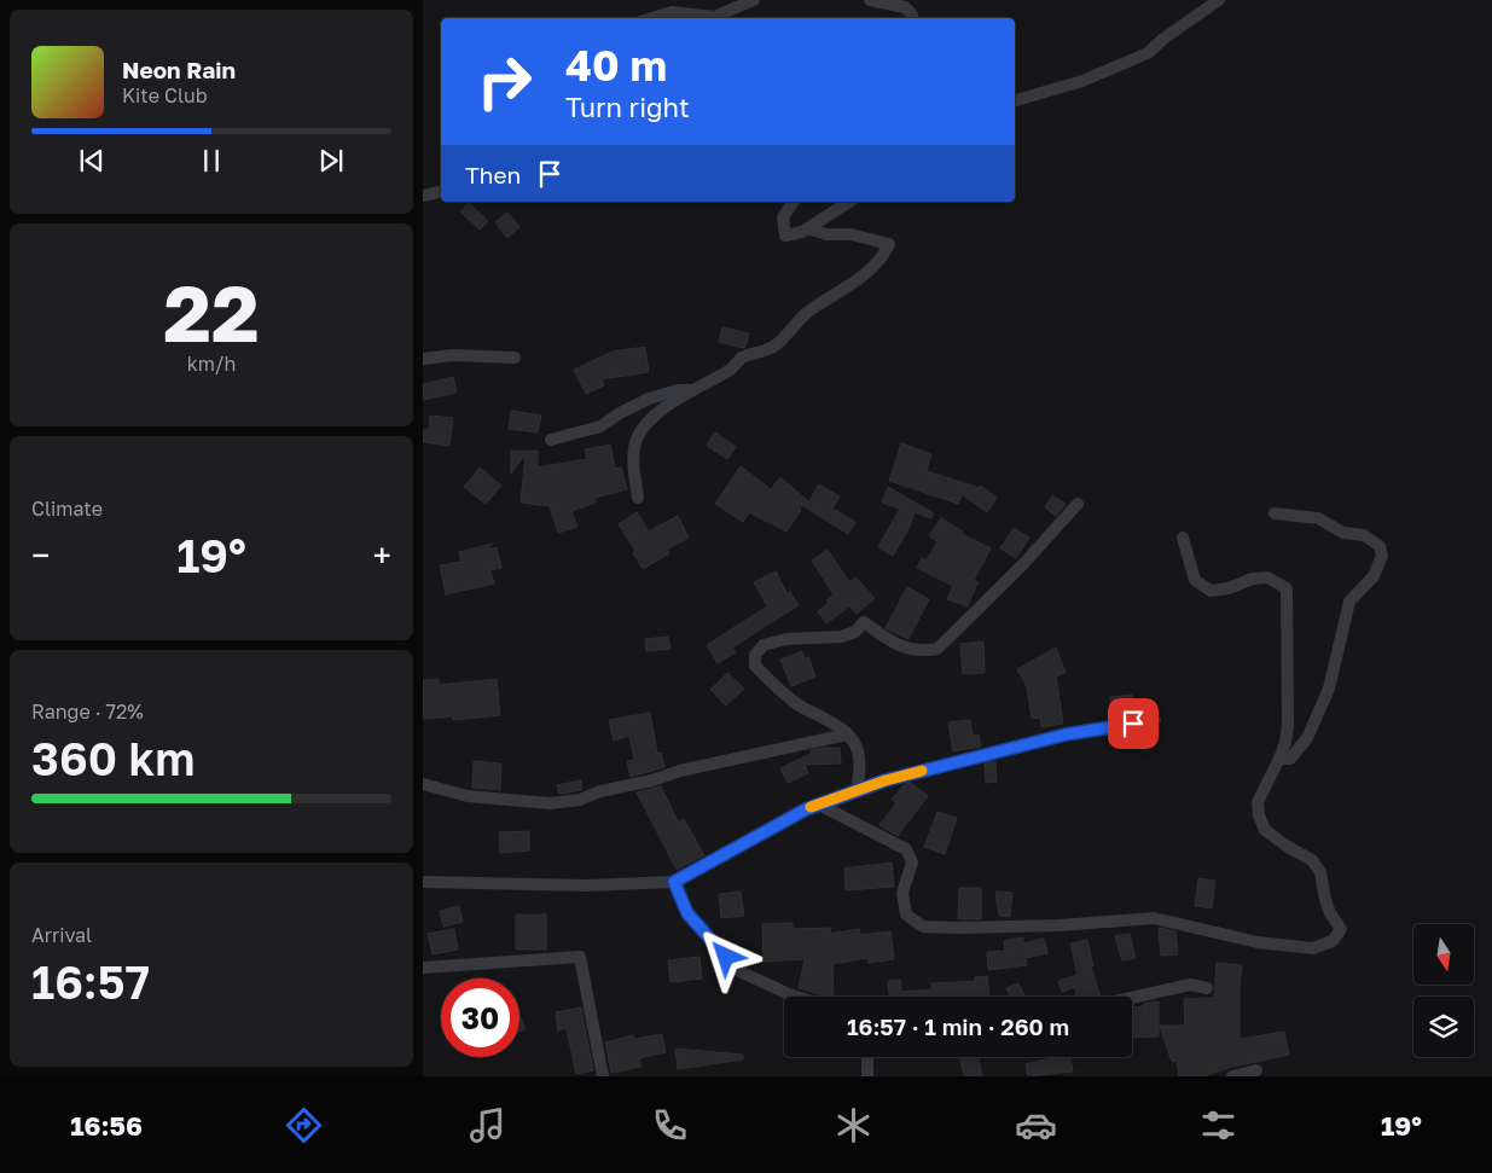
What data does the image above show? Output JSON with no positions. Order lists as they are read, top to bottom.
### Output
{
  "north": "bottom",
  "page": {
    "turn": ["40 m", "Turn right"],
    "song": ["Neon Rain", "Kite Club"],
    "then": "Then",
    "tile": [
      ["22", "km/h"],
      "Climate",
      ["Range · 72%", "360 km"],
      ["Arrival", "16:57"]
    ],
    "heat": ["−", "19°", "+"],
    "limit": "30",
    "trip": "16:57 · 1 min · 260 m",
    "tabs": ["16:56", "19°"]
  }
}
